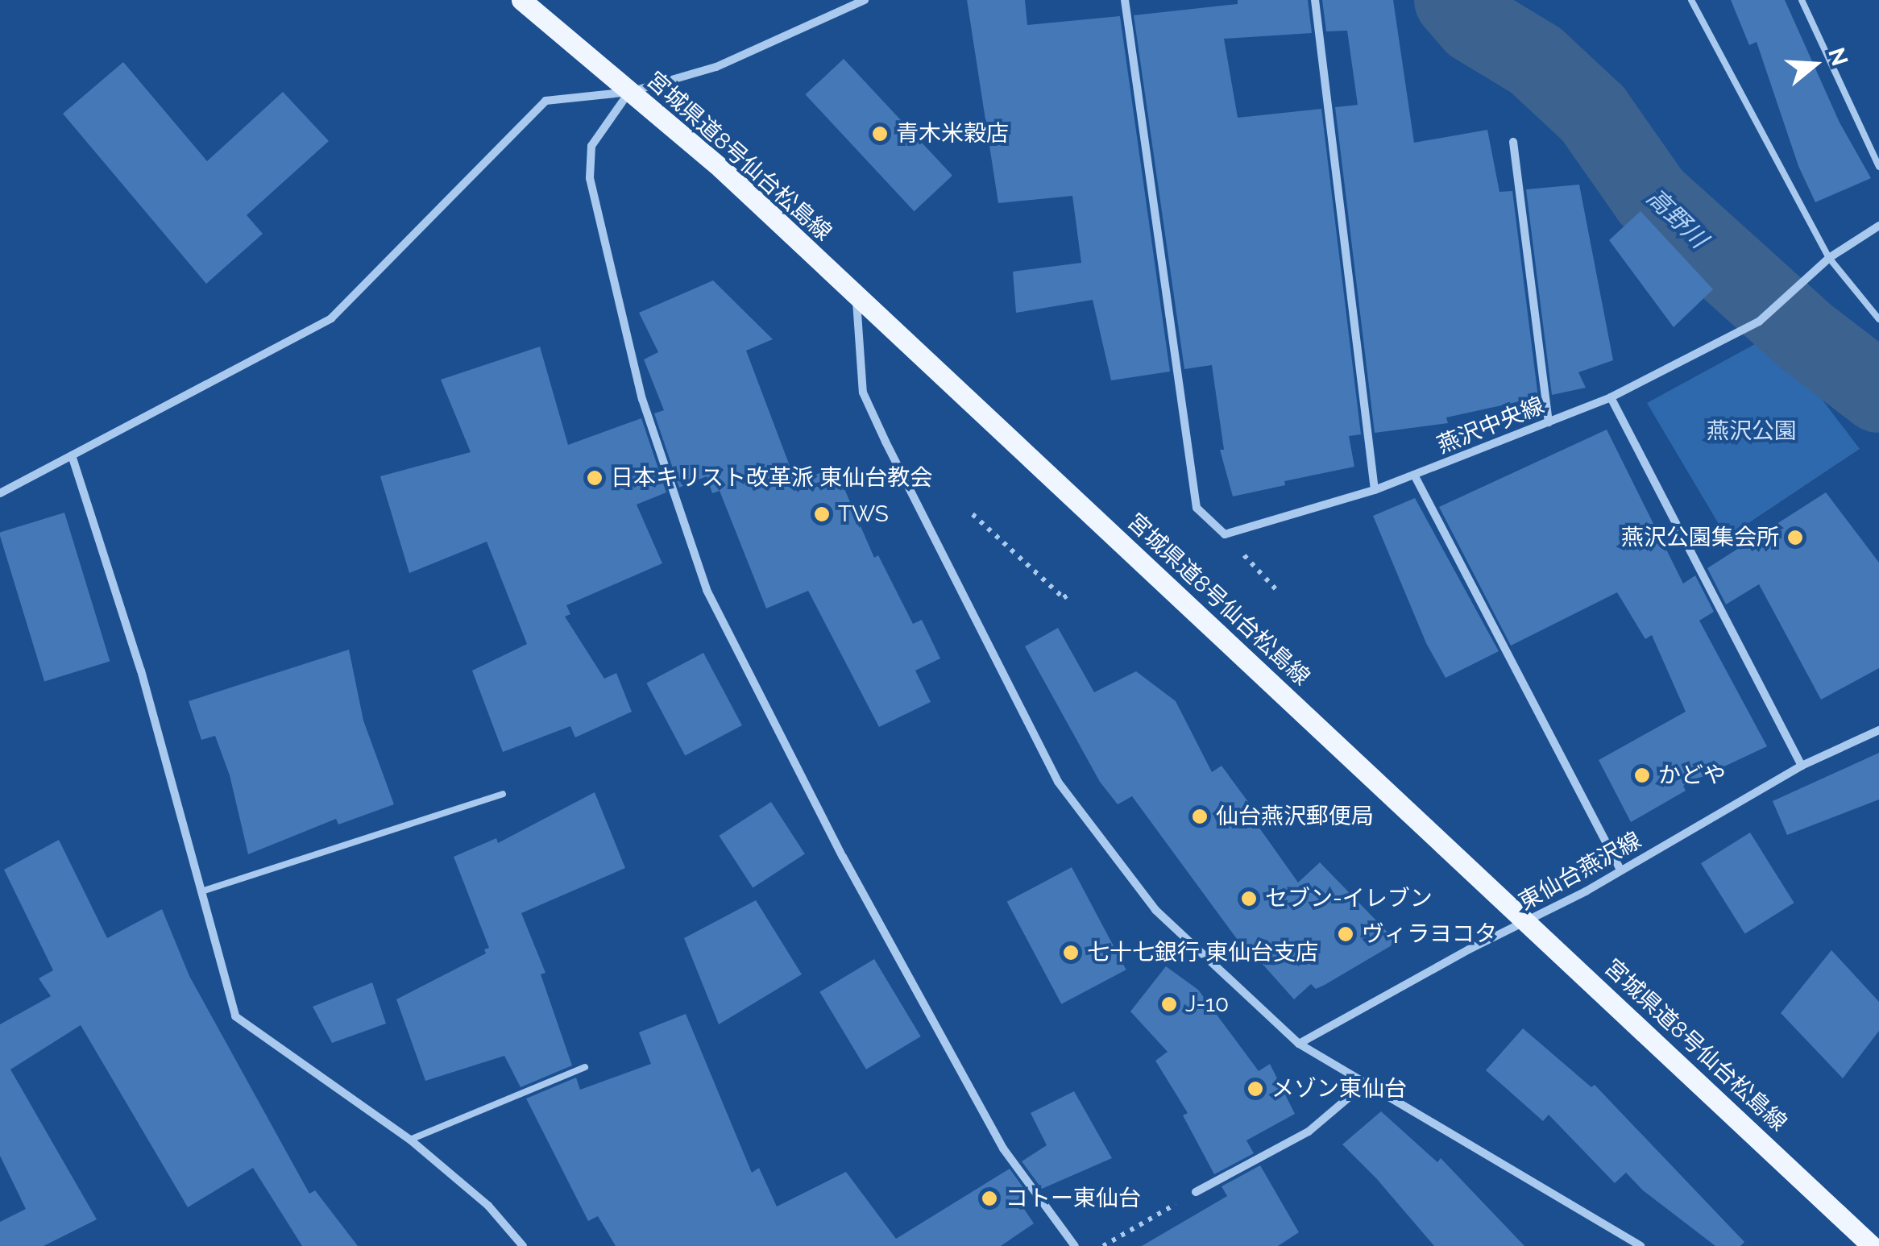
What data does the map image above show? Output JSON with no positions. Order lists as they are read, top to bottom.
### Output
{
  "streets": {
    "main road": ["宮城県道8号仙台松島線"],
    "street": ["燕沢中央線", "東仙台燕沢線"]
  },
  "crossings": [
    ["宮城県道8号仙台松島線", "東仙台燕沢線"]
  ],
  "water": ["高野川"],
  "parks": ["燕沢公園"],
  "places": [
    "青木米穀店",
    "日本キリスト改革派 東仙台教会",
    "TWS",
    "燕沢公園集会所",
    "かどや",
    "仙台燕沢郵便局",
    "セブン-イレブン",
    "ヴィラヨコタ",
    "七十七銀行 東仙台支店",
    "J-10",
    "メゾン東仙台",
    "コトー東仙台"
  ],
  "north": "right"
}
